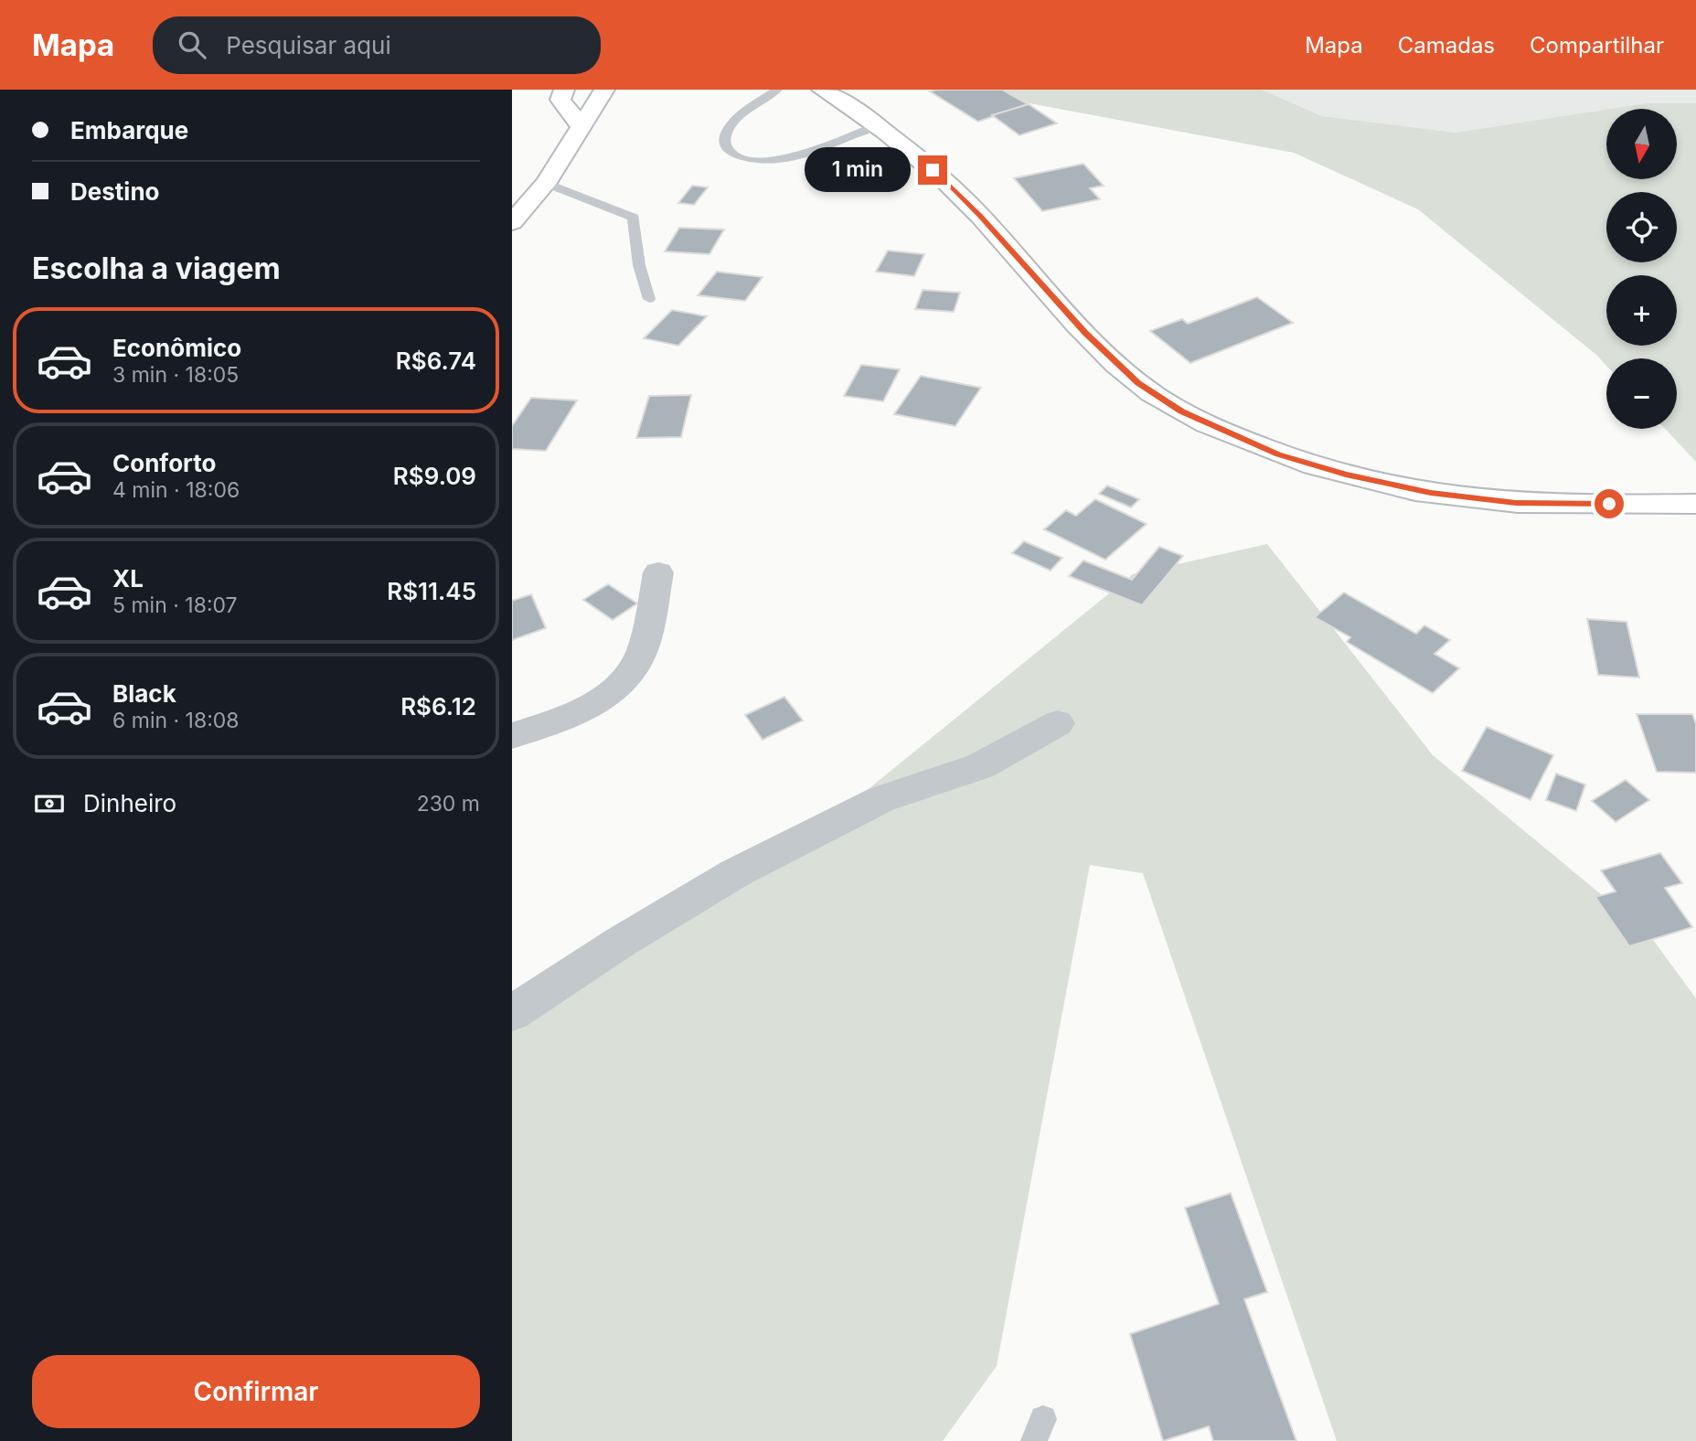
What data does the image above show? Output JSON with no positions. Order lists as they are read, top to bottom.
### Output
{
  "north": "bottom",
  "page": {
    "header": "Mapa",
    "search": "Pesquisar aqui",
    "nav": ["Mapa", "Camadas", "Compartilhar"],
    "banner": ["Embarque", "Destino"],
    "map_buttons": ["+", "−"],
    "bubble": "1 min",
    "heading": "Escolha a viagem",
    "list": [
      {
        "name": "Econômico",
        "note": "3 min · 18:05",
        "value": "R$6.74"
      },
      {
        "name": "Conforto",
        "note": "4 min · 18:06",
        "value": "R$9.09"
      },
      {
        "name": "XL",
        "note": "5 min · 18:07",
        "value": "R$11.45"
      },
      {
        "name": "Black",
        "note": "6 min · 18:08",
        "value": "R$6.12"
      }
    ],
    "pay": ["Dinheiro", "230 m"],
    "buttons": "Confirmar"
  }
}
